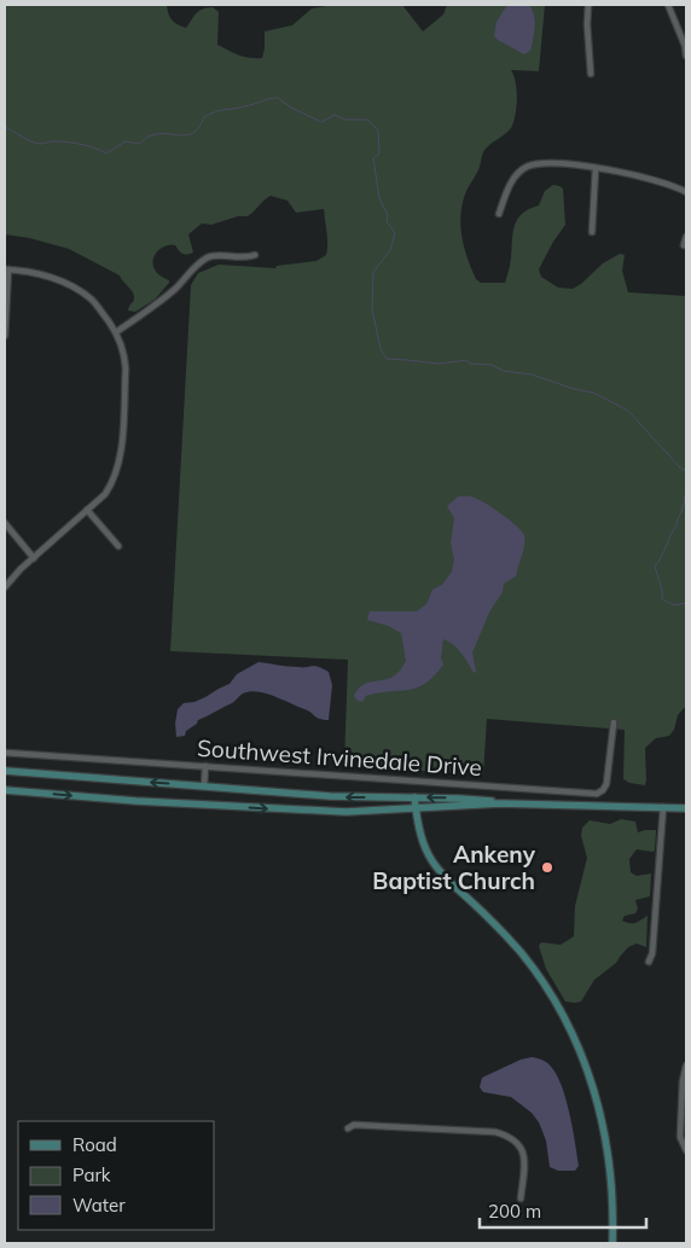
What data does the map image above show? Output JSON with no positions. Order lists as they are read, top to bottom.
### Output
{
  "streets": {
    "main road": ["Southwest Irvinedale Drive"]
  },
  "places": ["Ankeny Baptist Church"],
  "legend": ["Road", "Park", "Water"],
  "scale_bar": "200 m"
}
